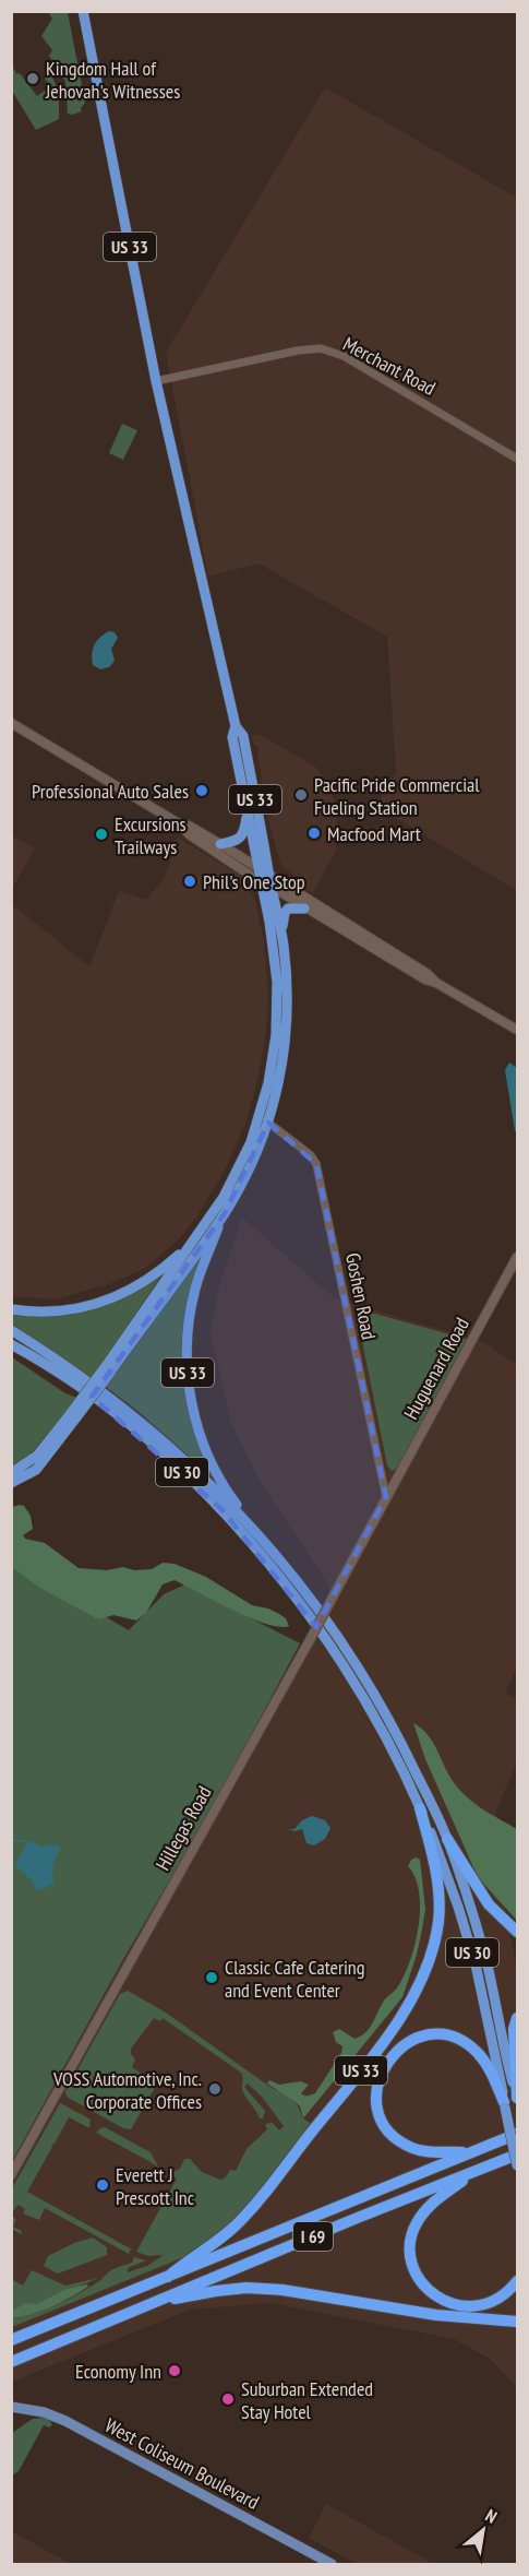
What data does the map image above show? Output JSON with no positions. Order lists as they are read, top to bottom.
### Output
{
  "streets": {
    "highway": ["US 33", "US 30", "I 69"],
    "main road": ["Huguenard Road", "Hillegas Road", "West Coliseum Boulevard"],
    "street": ["Merchant Road", "Goshen Road"]
  },
  "crossings": [
    ["US 33", "Merchant Road"],
    ["US 33", "Goshen Road"],
    ["US 33", "US 30"],
    ["US 33", "I 69"],
    ["Goshen Road", "Huguenard Road"],
    ["Goshen Road", "Hillegas Road"],
    ["Huguenard Road", "Hillegas Road"]
  ],
  "places": [
    "Kingdom Hall of Jehovah's Witnesses",
    "Professional Auto Sales",
    "Pacific Pride Commercial Fueling Station",
    "Macfood Mart",
    "Excursions Trailways",
    "Phil's One Stop",
    "Classic Cafe Catering and Event Center",
    "VOSS Automotive, Inc. Corporate Offices",
    "Everett J Prescott Inc",
    "Economy Inn",
    "Suburban Extended Stay Hotel"
  ],
  "north": "top right"
}
